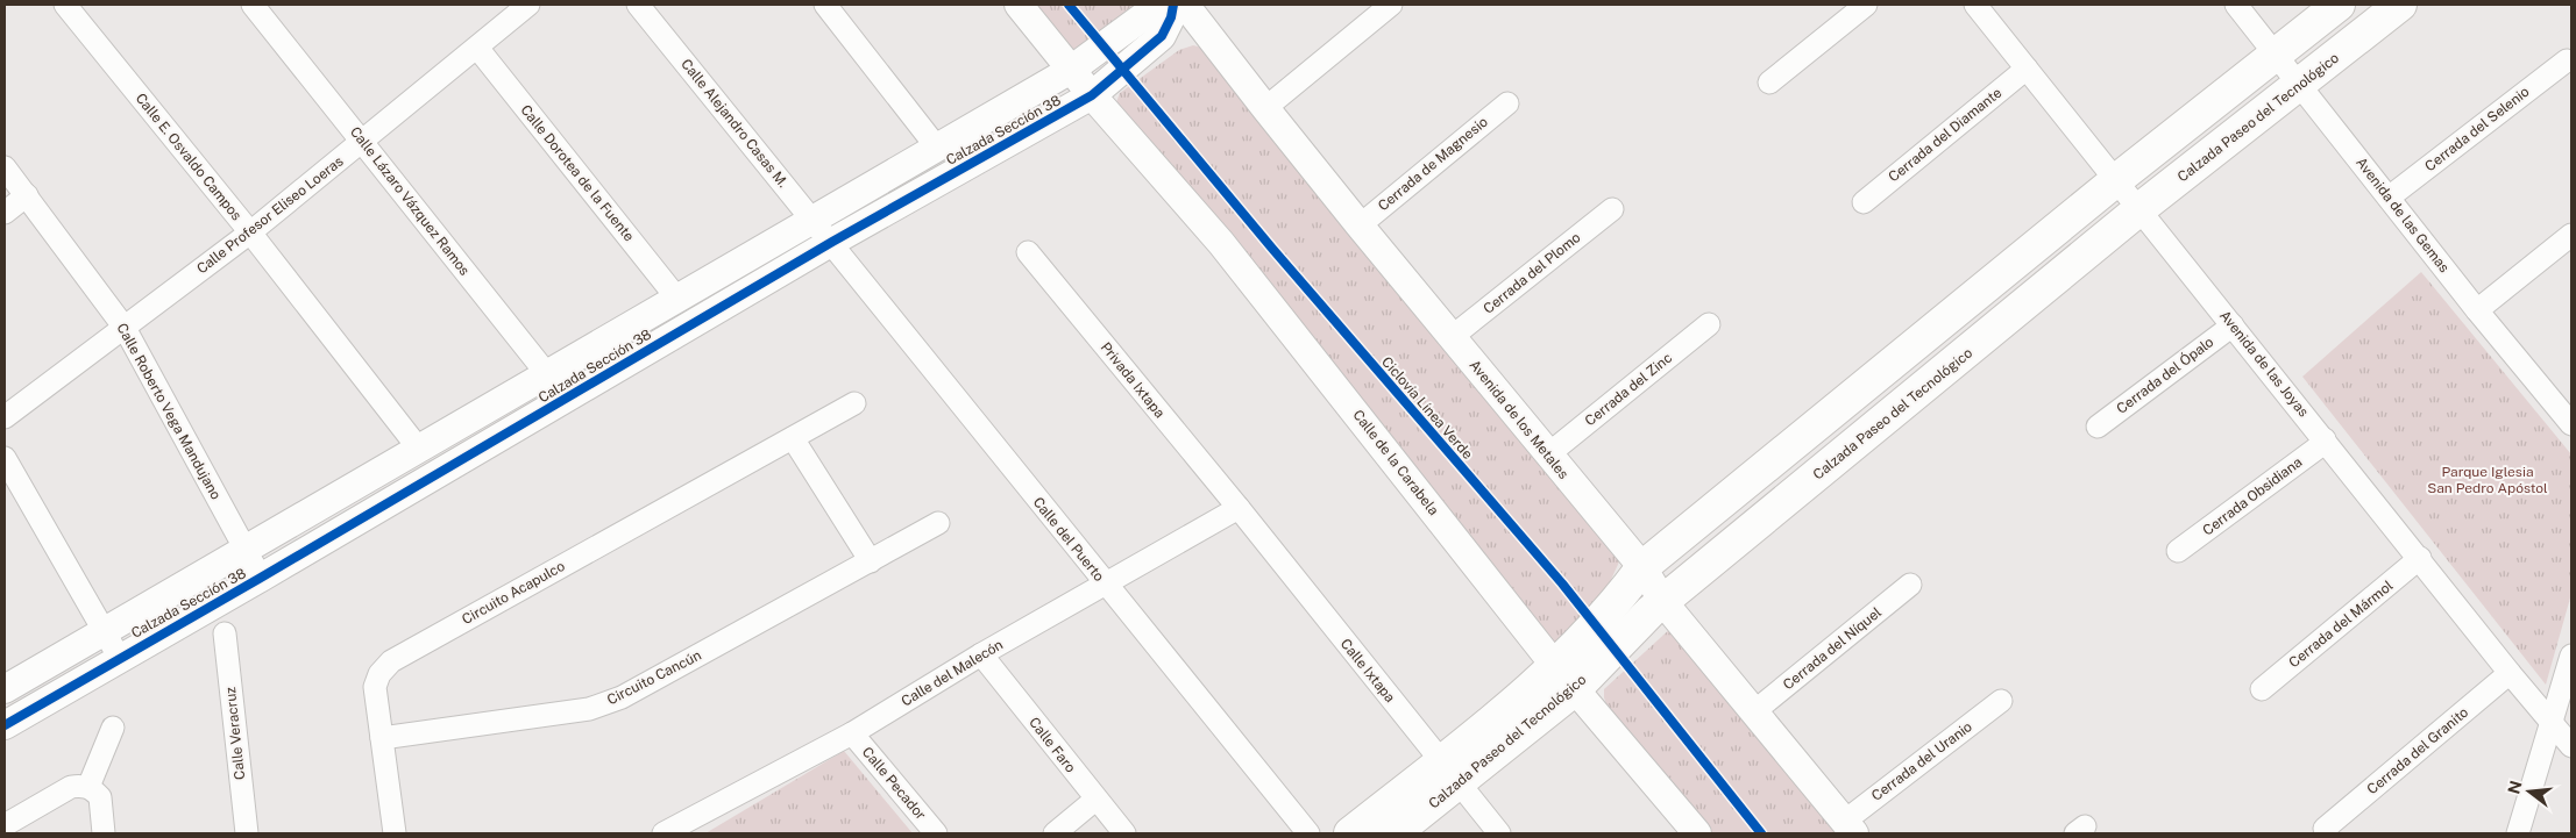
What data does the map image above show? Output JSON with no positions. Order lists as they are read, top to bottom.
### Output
{
  "streets": {
    "main road": ["Calzada Paseo del Tecnológico"],
    "street": [
      "Calle Alejandro Casas M.",
      "Cerrada del Selenio",
      "Calzada Sección 38",
      "Cerrada del Diamante",
      "Calle E. Osvaldo Campos",
      "Cerrada de Magnesio",
      "Calle Dorotea de la Fuente",
      "Calle Lázaro Vázquez Ramos",
      "Calle Profesor Eliseo Loeras",
      "Avenida de las Gemas",
      "Cerrada del Plomo",
      "Avenida de las Joyas",
      "Cerrada del Ópalo",
      "Privada Ixtapa",
      "Cerrada del Zinc",
      "Calle Roberto Vega Mandujano",
      "Avenida de los Metales",
      "Calle de la Carabela",
      "Cerrada Obsidiana",
      "Calle del Puerto",
      "Circuito Acapulco",
      "Cerrada del Mármol",
      "Cerrada del Níquel",
      "Calle Ixtapa",
      "Calle del Malecón",
      "Circuito Cancún",
      "Calle Veracruz",
      "Calle Faro",
      "Cerrada del Granito",
      "Cerrada del Uranio",
      "Calle Pecador"
    ],
    "cycle path": ["Ciclovía Línea Verde"]
  },
  "crossings": [
    ["Calzada Paseo del Tecnológico", "Avenida de las Gemas"],
    ["Calzada Paseo del Tecnológico", "Avenida de las Joyas"],
    ["Calzada Paseo del Tecnológico", "Avenida de los Metales"],
    ["Calzada Paseo del Tecnológico", "Calle de la Carabela"],
    ["Calzada Paseo del Tecnológico", "Calle Ixtapa"],
    ["Calle Alejandro Casas M.", "Calzada Sección 38"],
    ["Calle Alejandro Casas M.", "Calle del Puerto"],
    ["Cerrada del Selenio", "Avenida de las Gemas"],
    ["Calzada Sección 38", "Calle E. Osvaldo Campos"],
    ["Calzada Sección 38", "Calle Dorotea de la Fuente"],
    ["Calzada Sección 38", "Calle Lázaro Vázquez Ramos"],
    ["Calzada Sección 38", "Calle Roberto Vega Mandujano"],
    ["Calzada Sección 38", "Calle de la Carabela"],
    ["Calzada Sección 38", "Calle del Puerto"],
    ["Cerrada del Diamante", "Avenida de las Joyas"],
    ["Calle E. Osvaldo Campos", "Calle Profesor Eliseo Loeras"],
    ["Cerrada de Magnesio", "Avenida de los Metales"],
    ["Calle Dorotea de la Fuente", "Calle Profesor Eliseo Loeras"],
    ["Calle Lázaro Vázquez Ramos", "Calle Profesor Eliseo Loeras"],
    ["Calle Profesor Eliseo Loeras", "Calle Roberto Vega Mandujano"],
    ["Cerrada del Plomo", "Avenida de los Metales"],
    ["Avenida de las Joyas", "Cerrada del Ópalo"],
    ["Avenida de las Joyas", "Cerrada Obsidiana"],
    ["Avenida de las Joyas", "Cerrada del Mármol"],
    ["Avenida de las Joyas", "Cerrada del Granito"],
    ["Privada Ixtapa", "Calle Ixtapa"],
    ["Privada Ixtapa", "Calle del Malecón"],
    ["Cerrada del Zinc", "Avenida de los Metales"],
    ["Avenida de los Metales", "Cerrada del Níquel"],
    ["Avenida de los Metales", "Cerrada del Uranio"],
    ["Calle del Puerto", "Calle del Malecón"],
    ["Circuito Acapulco", "Circuito Cancún"],
    ["Calle Ixtapa", "Calle del Malecón"],
    ["Calle del Malecón", "Calle Faro"],
    ["Calle del Malecón", "Calle Pecador"]
  ],
  "parks": ["Parque Iglesia San Pedro Apóstol"],
  "north": "left"
}
